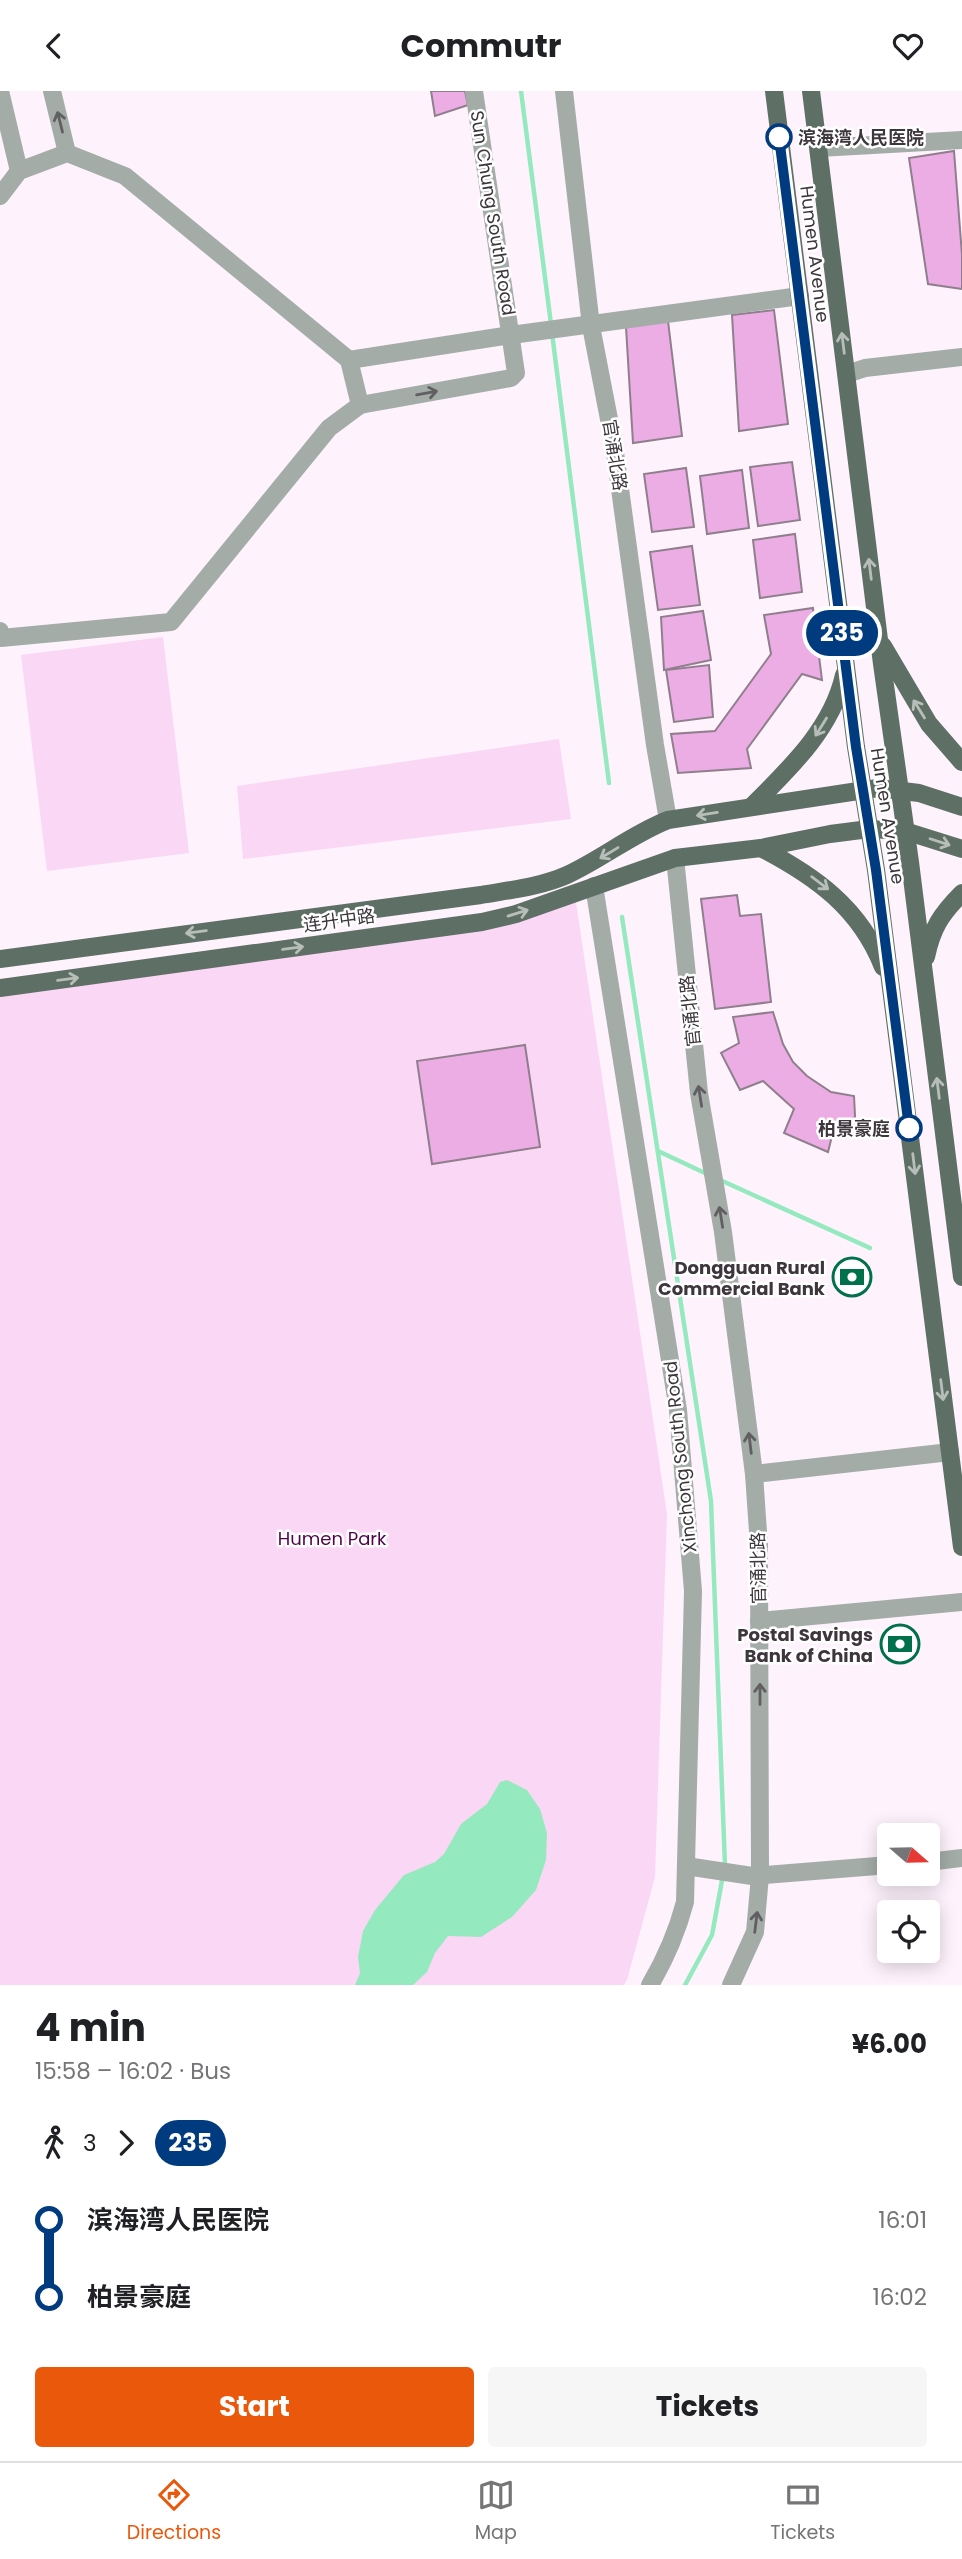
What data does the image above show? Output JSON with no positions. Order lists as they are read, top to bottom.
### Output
{
  "streets": {
    "main road": ["Humen Avenue", "连升中路"],
    "street": ["Sun Chung South Road", "官涌北路", "Xinchong South Road"]
  },
  "crossings": [
    ["Humen Avenue", "连升中路"],
    ["官涌北路", "连升中路"],
    ["连升中路", "Xinchong South Road"]
  ],
  "one_way": ["官涌北路"],
  "parks": ["Humen Park"],
  "places": {
    "other": ["滨海湾人民医院", "柏景豪庭"],
    "bank": ["Dongguan Rural Commercial Bank", "Postal Savings Bank of China"]
  },
  "lines": ["bus line 235"],
  "north": "right",
  "page": {
    "header": "Commutr",
    "on_map": "235",
    "heading": ["4 min", "15:58 – 16:02 · Bus", "¥6.00"],
    "legs": ["3", "235"],
    "list": [
      {
        "name": "滨海湾人民医院",
        "value": "16:01"
      },
      {
        "name": "柏景豪庭",
        "value": "16:02"
      }
    ],
    "buttons": ["Start", "Tickets"],
    "tabs": ["Directions", "Map", "Tickets"]
  }
}
